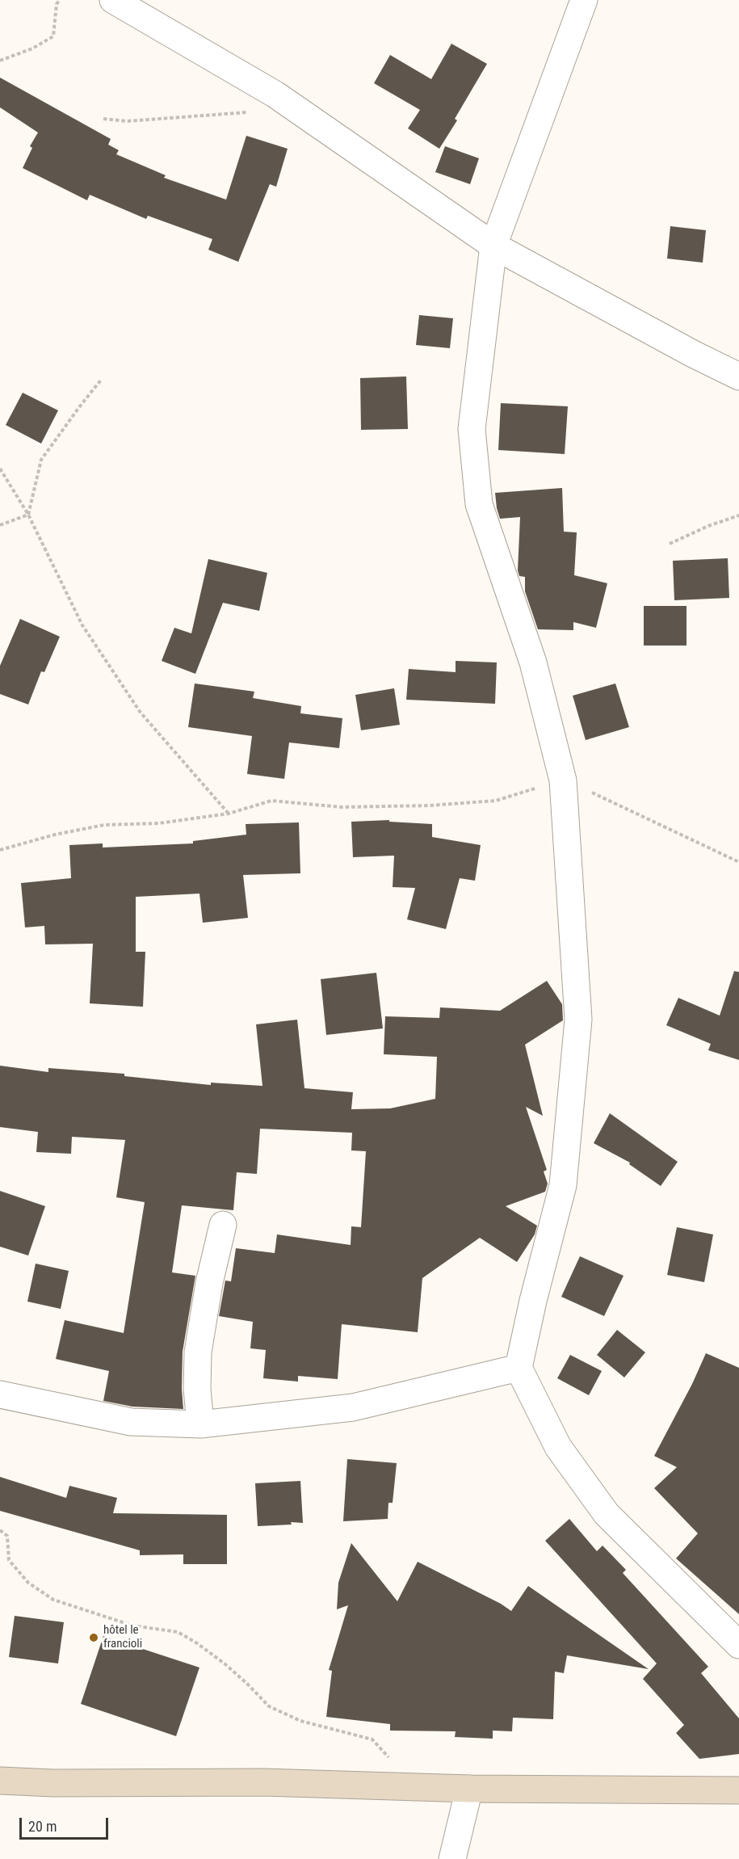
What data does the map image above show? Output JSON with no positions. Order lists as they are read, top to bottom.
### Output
{
  "places": ["hôtel le francioli"],
  "scale_bar": "20 m"
}
